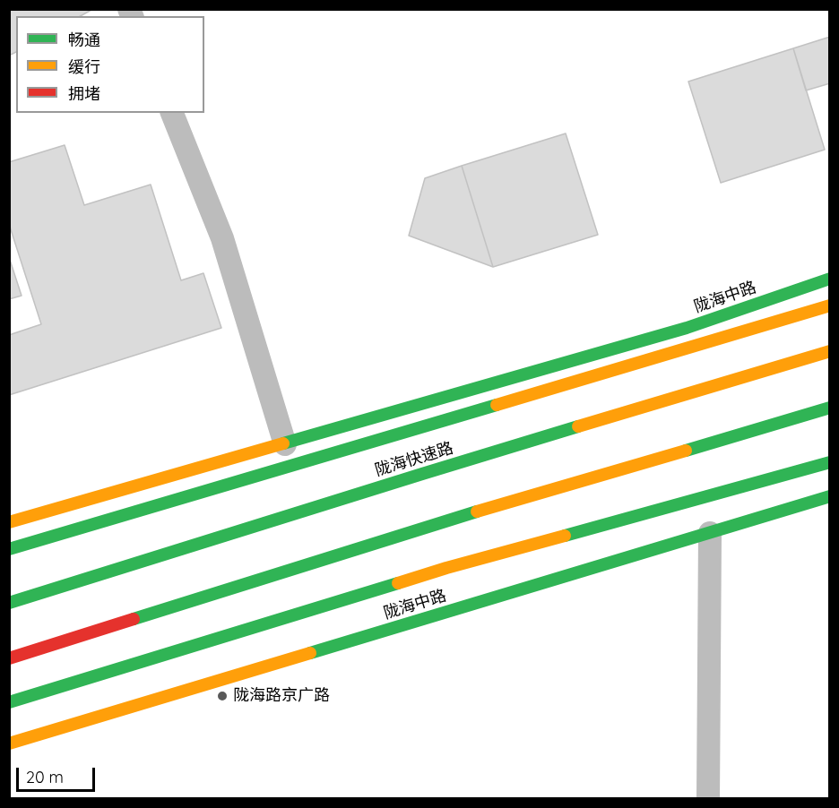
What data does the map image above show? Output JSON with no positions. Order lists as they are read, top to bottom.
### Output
{
  "streets": {
    "main road": ["陇海中路", "陇海快速路"]
  },
  "places": ["陇海路京广路"],
  "legend": ["畅通", "缓行", "拥堵"],
  "scale_bar": "20 m"
}
